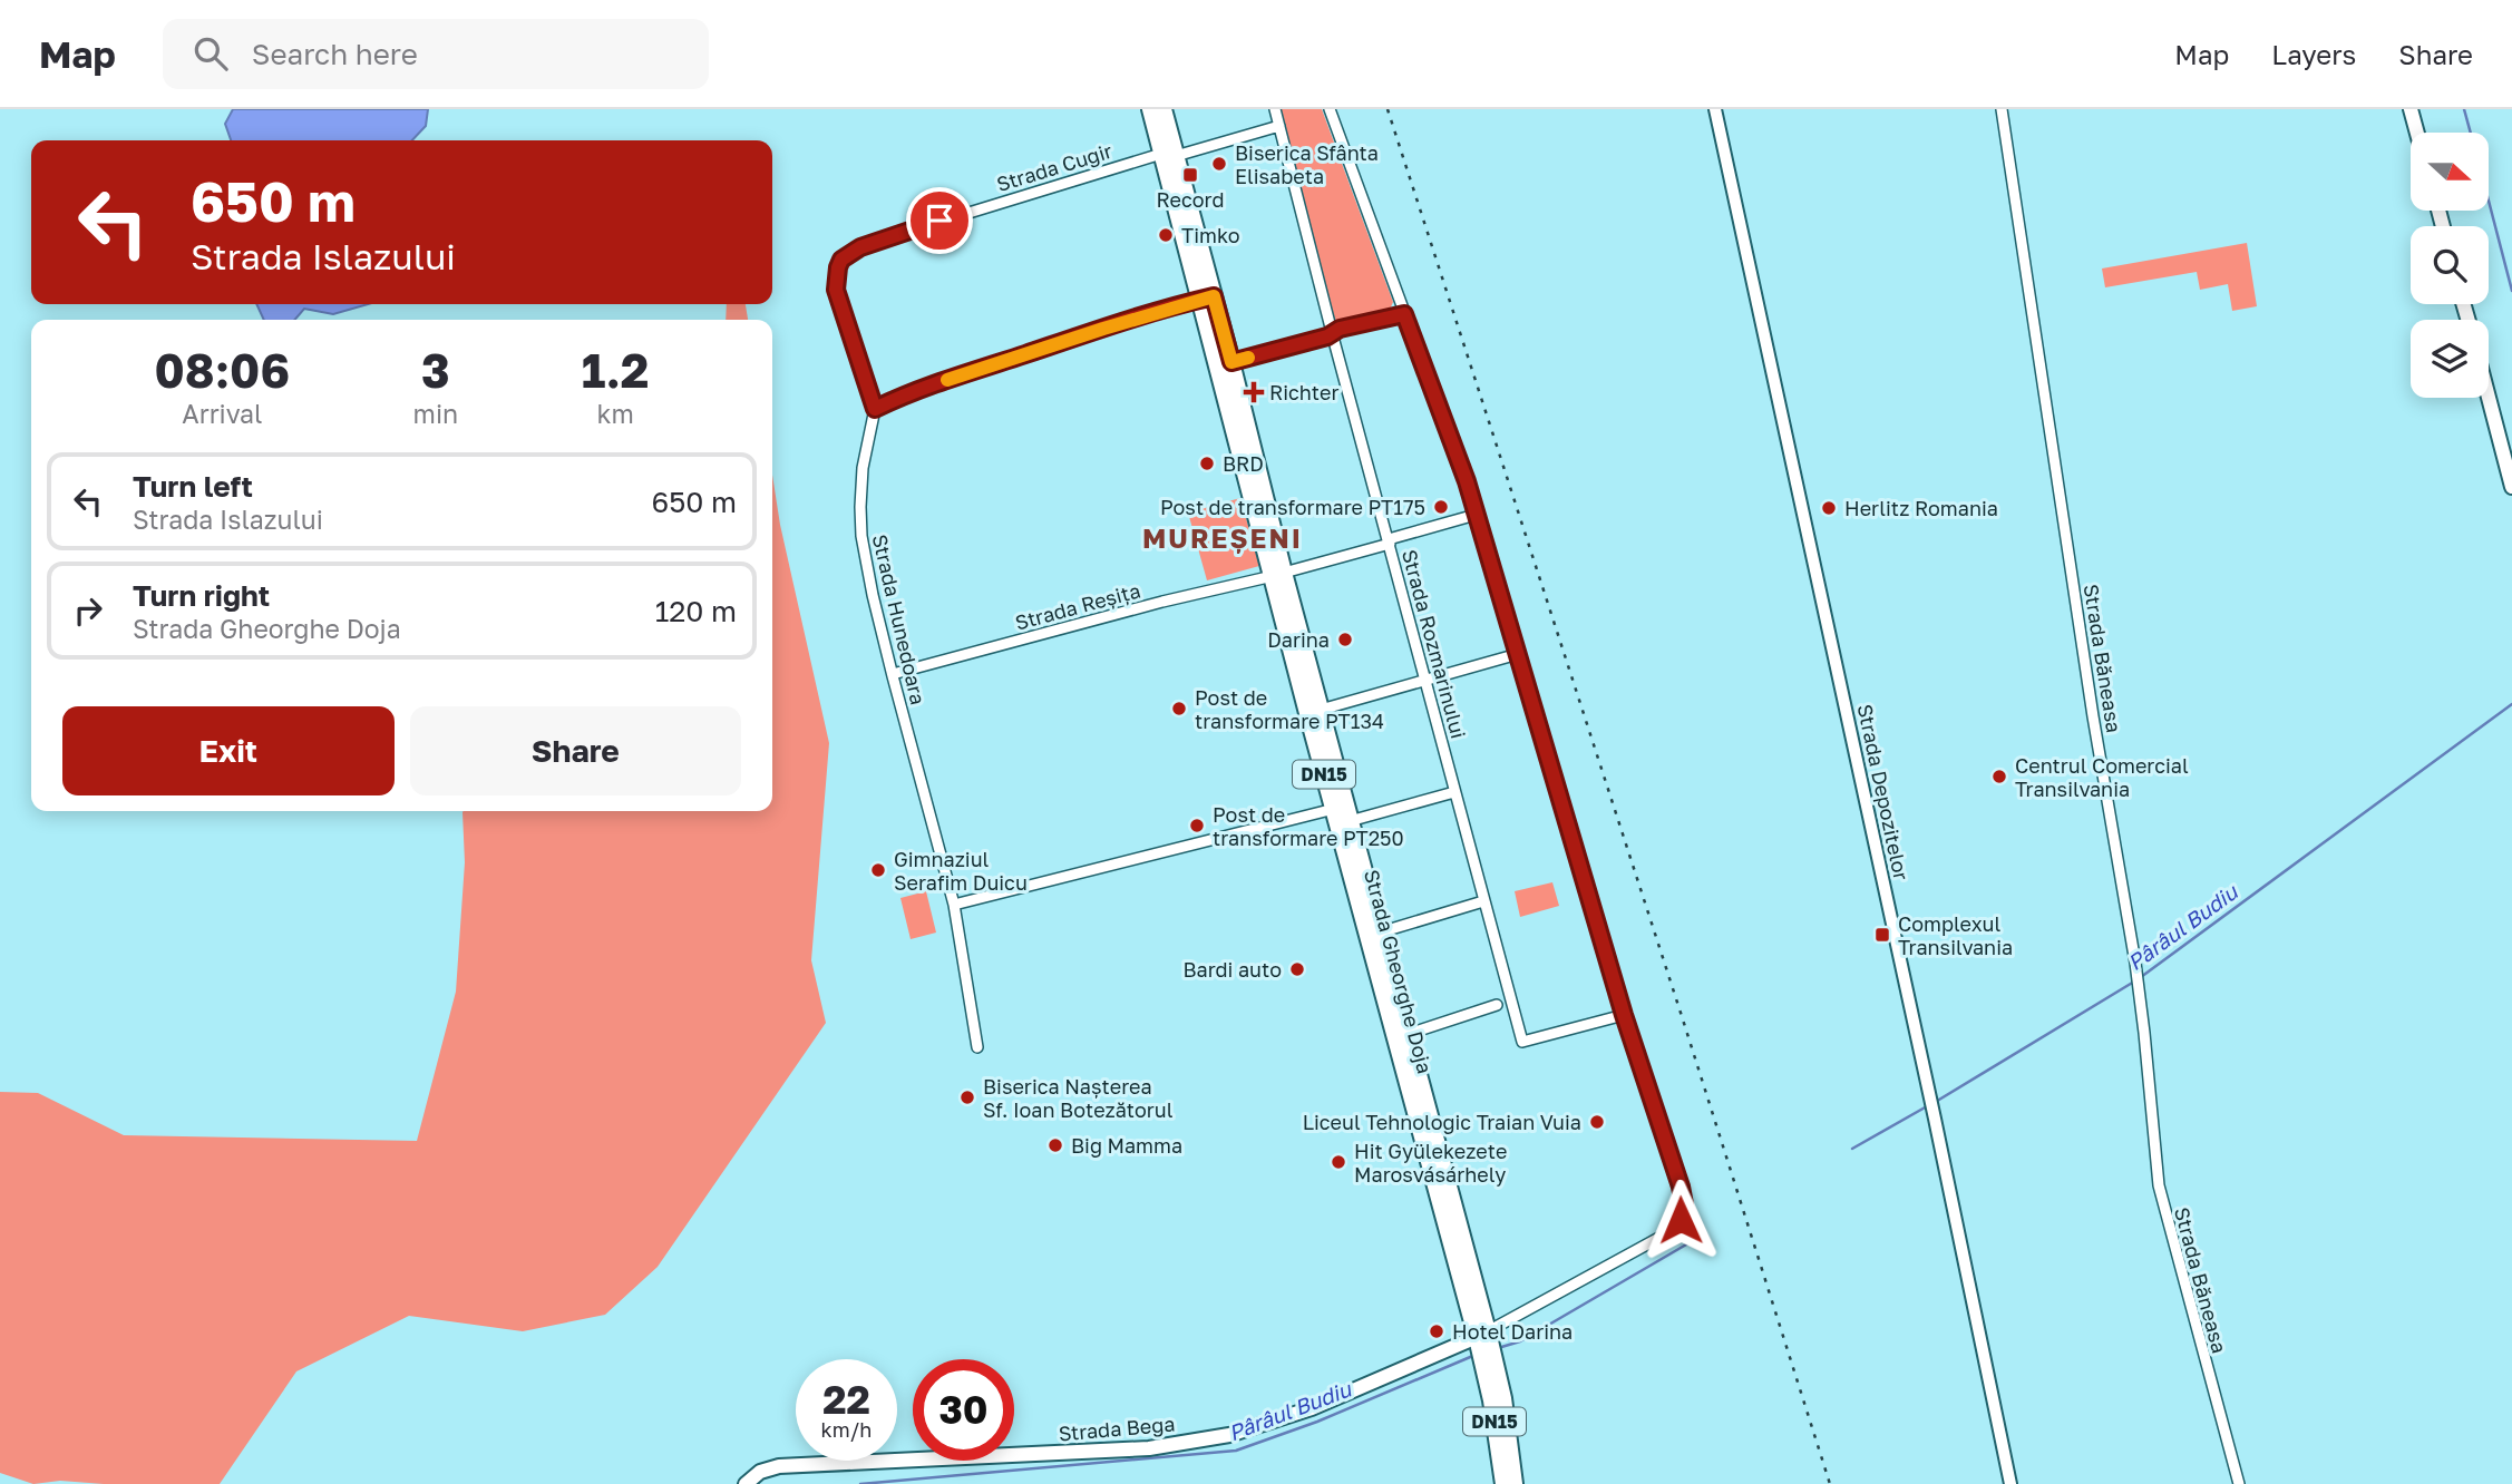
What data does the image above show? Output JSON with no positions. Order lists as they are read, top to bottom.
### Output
{
  "streets": {
    "main road": ["DN15", "Strada Gheorghe Doja", "Strada Bega"],
    "street": [
      "Strada Cugir",
      "Strada Reșița",
      "Strada Hunedoara",
      "Strada Rozmarinului",
      "Strada Băneasa",
      "Strada Depozitelor"
    ]
  },
  "crossings": [
    ["Strada Cugir", "Strada Hunedoara"],
    ["Strada Cugir", "Strada Rozmarinului"],
    ["Strada Cugir", "Strada Gheorghe Doja"],
    ["Strada Reșița", "Strada Hunedoara"],
    ["Strada Reșița", "Strada Rozmarinului"],
    ["Strada Reșița", "Strada Gheorghe Doja"],
    ["Strada Gheorghe Doja", "Strada Bega"]
  ],
  "districts": ["MUREȘENI"],
  "water": ["Pârâul Budiu"],
  "places": {
    "other": [
      "Biserica Sfânta Elisabeta",
      "Timko",
      "BRD",
      "Post de transformare PT175",
      "Herlitz Romania",
      "Darina",
      "Post de transformare PT134",
      "Centrul Comercial Transilvania",
      "Post de transformare PT250",
      "Gimnaziul Serafim Duicu",
      "Bardi auto",
      "Biserica Nașterea Sf. Ioan Botezătorul",
      "Liceul Tehnologic Traian Vuia",
      "Big Mamma",
      "Hit Gyülekezete Marosvásárhely",
      "Hotel Darina"
    ],
    "transit": ["Record", "Complexul Transilvania"],
    "health": ["Richter"]
  },
  "north": "right",
  "page": {
    "header": "Map",
    "search": "Search here",
    "nav": ["Map", "Layers", "Share"],
    "turn": ["650 m", "Strada Islazului"],
    "eta": [
      "08:06",
      "Arrival",
      "3",
      "min",
      "1.2",
      "km"
    ],
    "list": [
      {
        "name": "Turn left",
        "note": "Strada Islazului",
        "value": "650 m"
      },
      {
        "name": "Turn right",
        "note": "Strada Gheorghe Doja",
        "value": "120 m"
      }
    ],
    "buttons": ["Exit", "Share"],
    "speed": "22 km/h",
    "limit": "30"
  }
}
